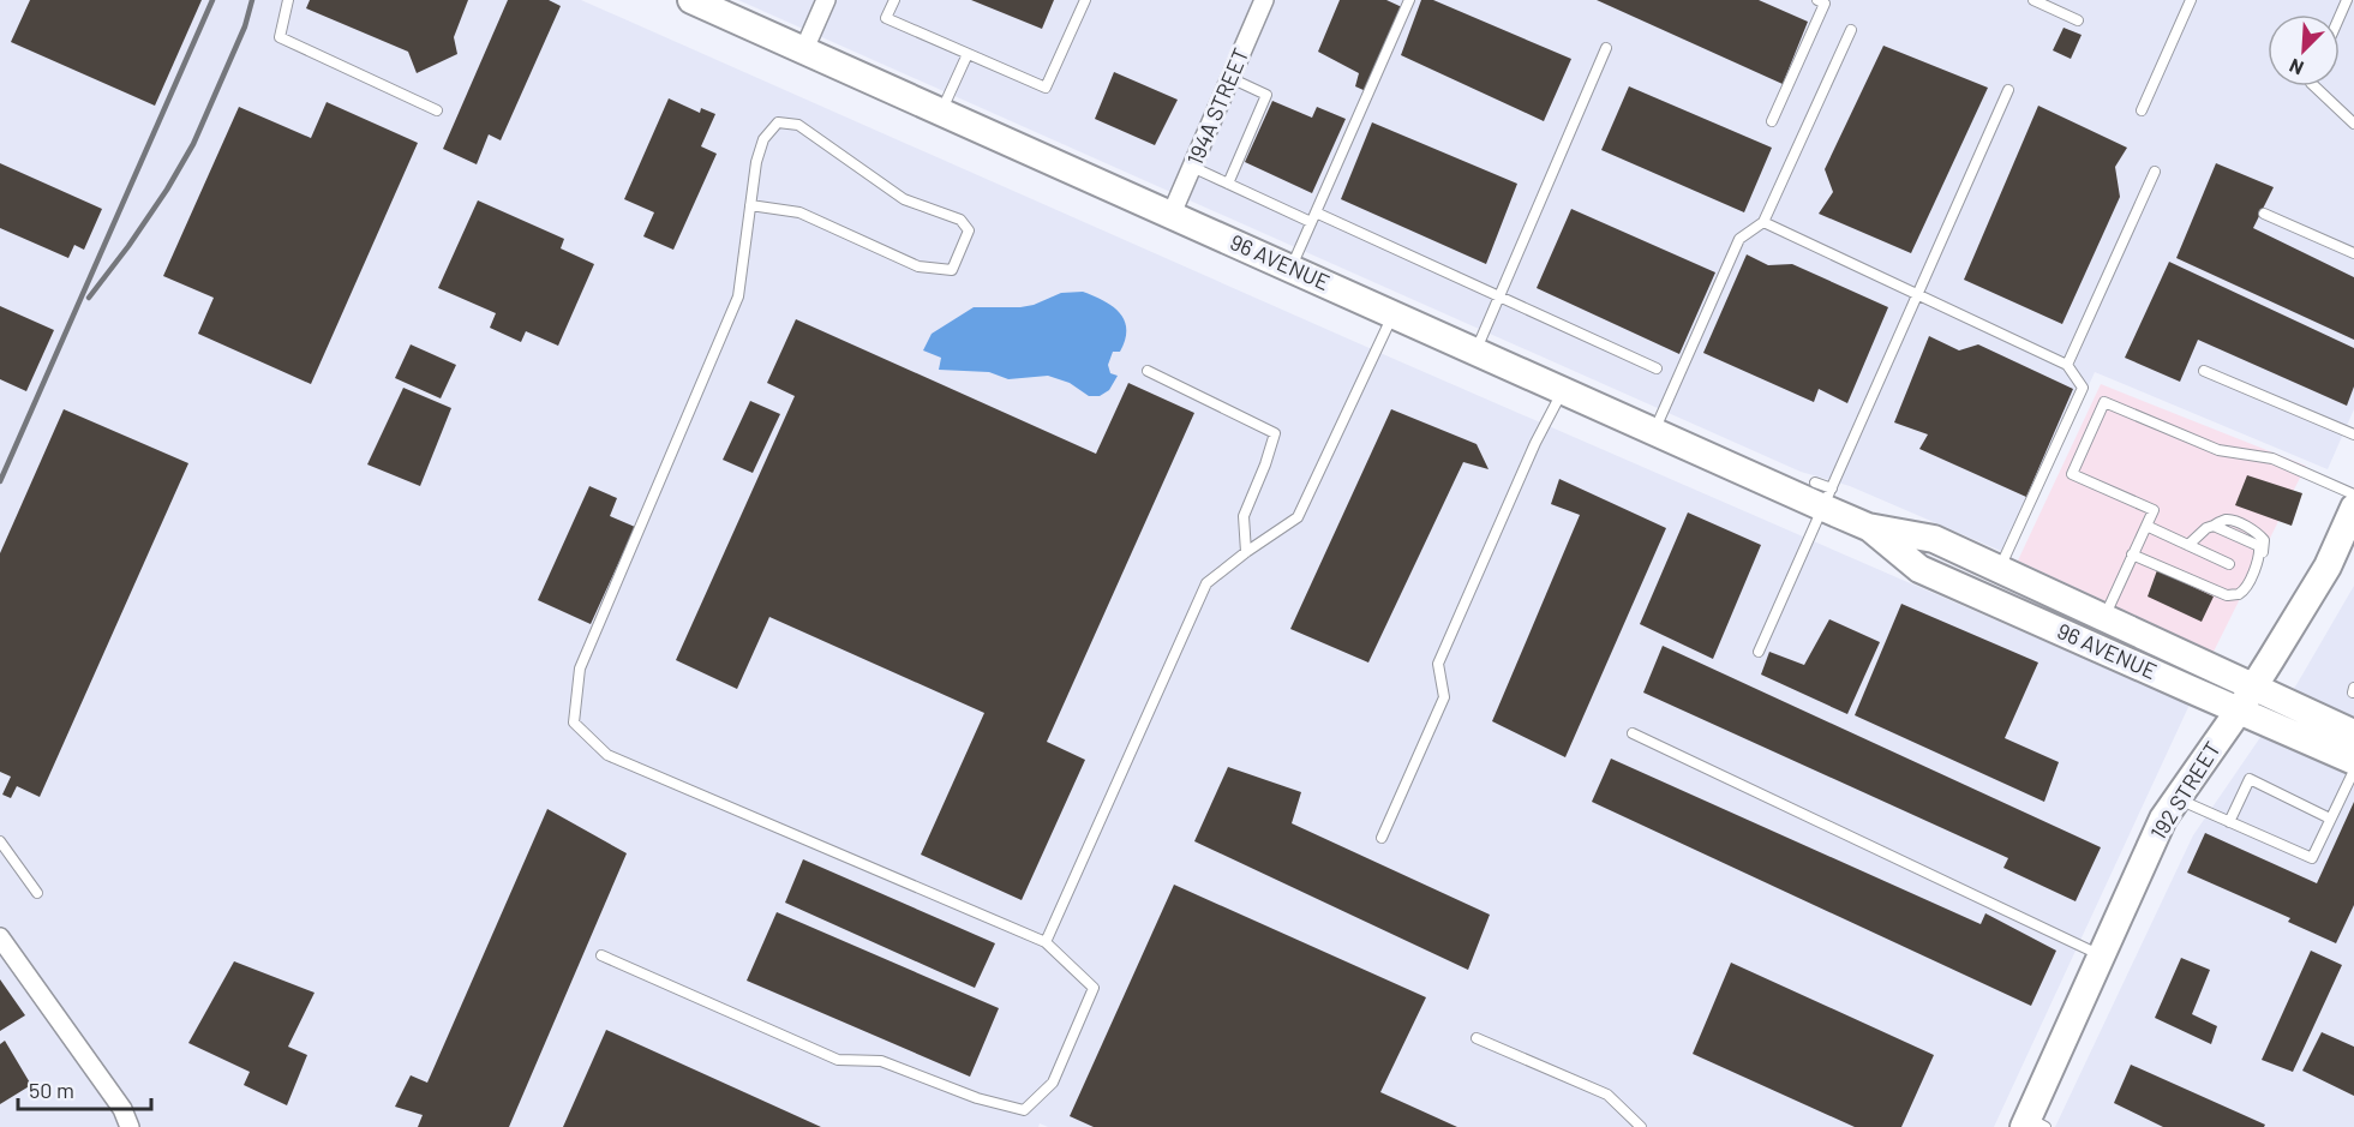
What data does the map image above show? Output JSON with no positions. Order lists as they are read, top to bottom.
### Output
{
  "streets": {
    "main road": ["96 AVENUE", "192 STREET"],
    "street": ["194A STREET"]
  },
  "crossings": [
    ["194A STREET", "96 AVENUE"],
    ["96 AVENUE", "192 STREET"]
  ],
  "scale_bar": "50 m",
  "north": "bottom left"
}
